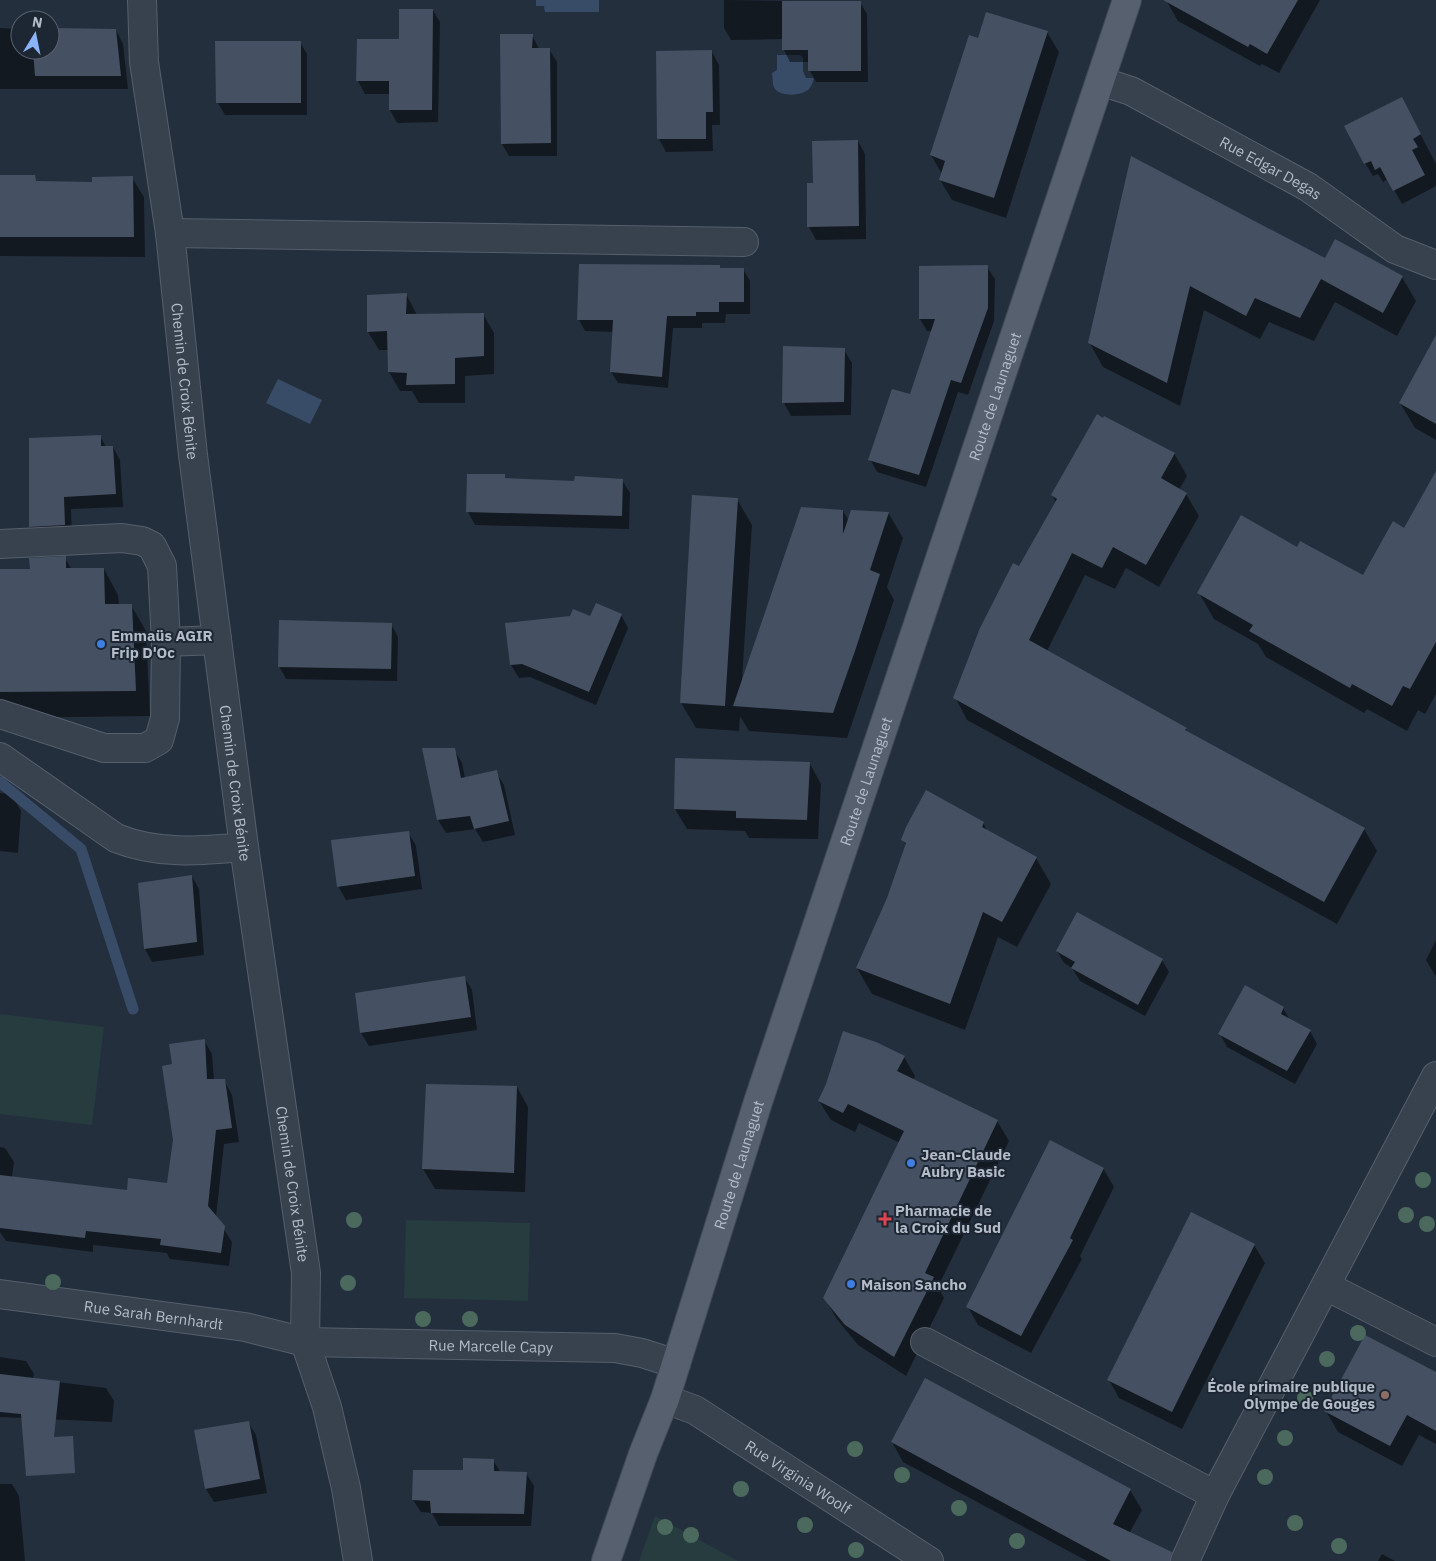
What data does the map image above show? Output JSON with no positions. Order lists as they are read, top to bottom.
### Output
{
  "streets": {
    "main road": ["Route de Launaguet"],
    "street": [
      "Rue Edgar Degas",
      "Chemin de Croix Bénite",
      "Rue Sarah Bernhardt",
      "Rue Marcelle Capy",
      "Rue Virginia Woolf"
    ]
  },
  "crossings": [
    ["Rue Edgar Degas", "Route de Launaguet"],
    ["Chemin de Croix Bénite", "Rue Sarah Bernhardt"],
    ["Chemin de Croix Bénite", "Rue Marcelle Capy"],
    ["Route de Launaguet", "Rue Marcelle Capy"],
    ["Route de Launaguet", "Rue Virginia Woolf"],
    ["Rue Sarah Bernhardt", "Rue Marcelle Capy"]
  ],
  "places": {
    "other": [
      "Emmaüs AGIR Frip D'Oc",
      "Jean-Claude Aubry Basic",
      "Maison Sancho",
      "École primaire publique Olympe de Gouges"
    ],
    "health": ["Pharmacie de la Croix du Sud"]
  },
  "north": "top"
}
